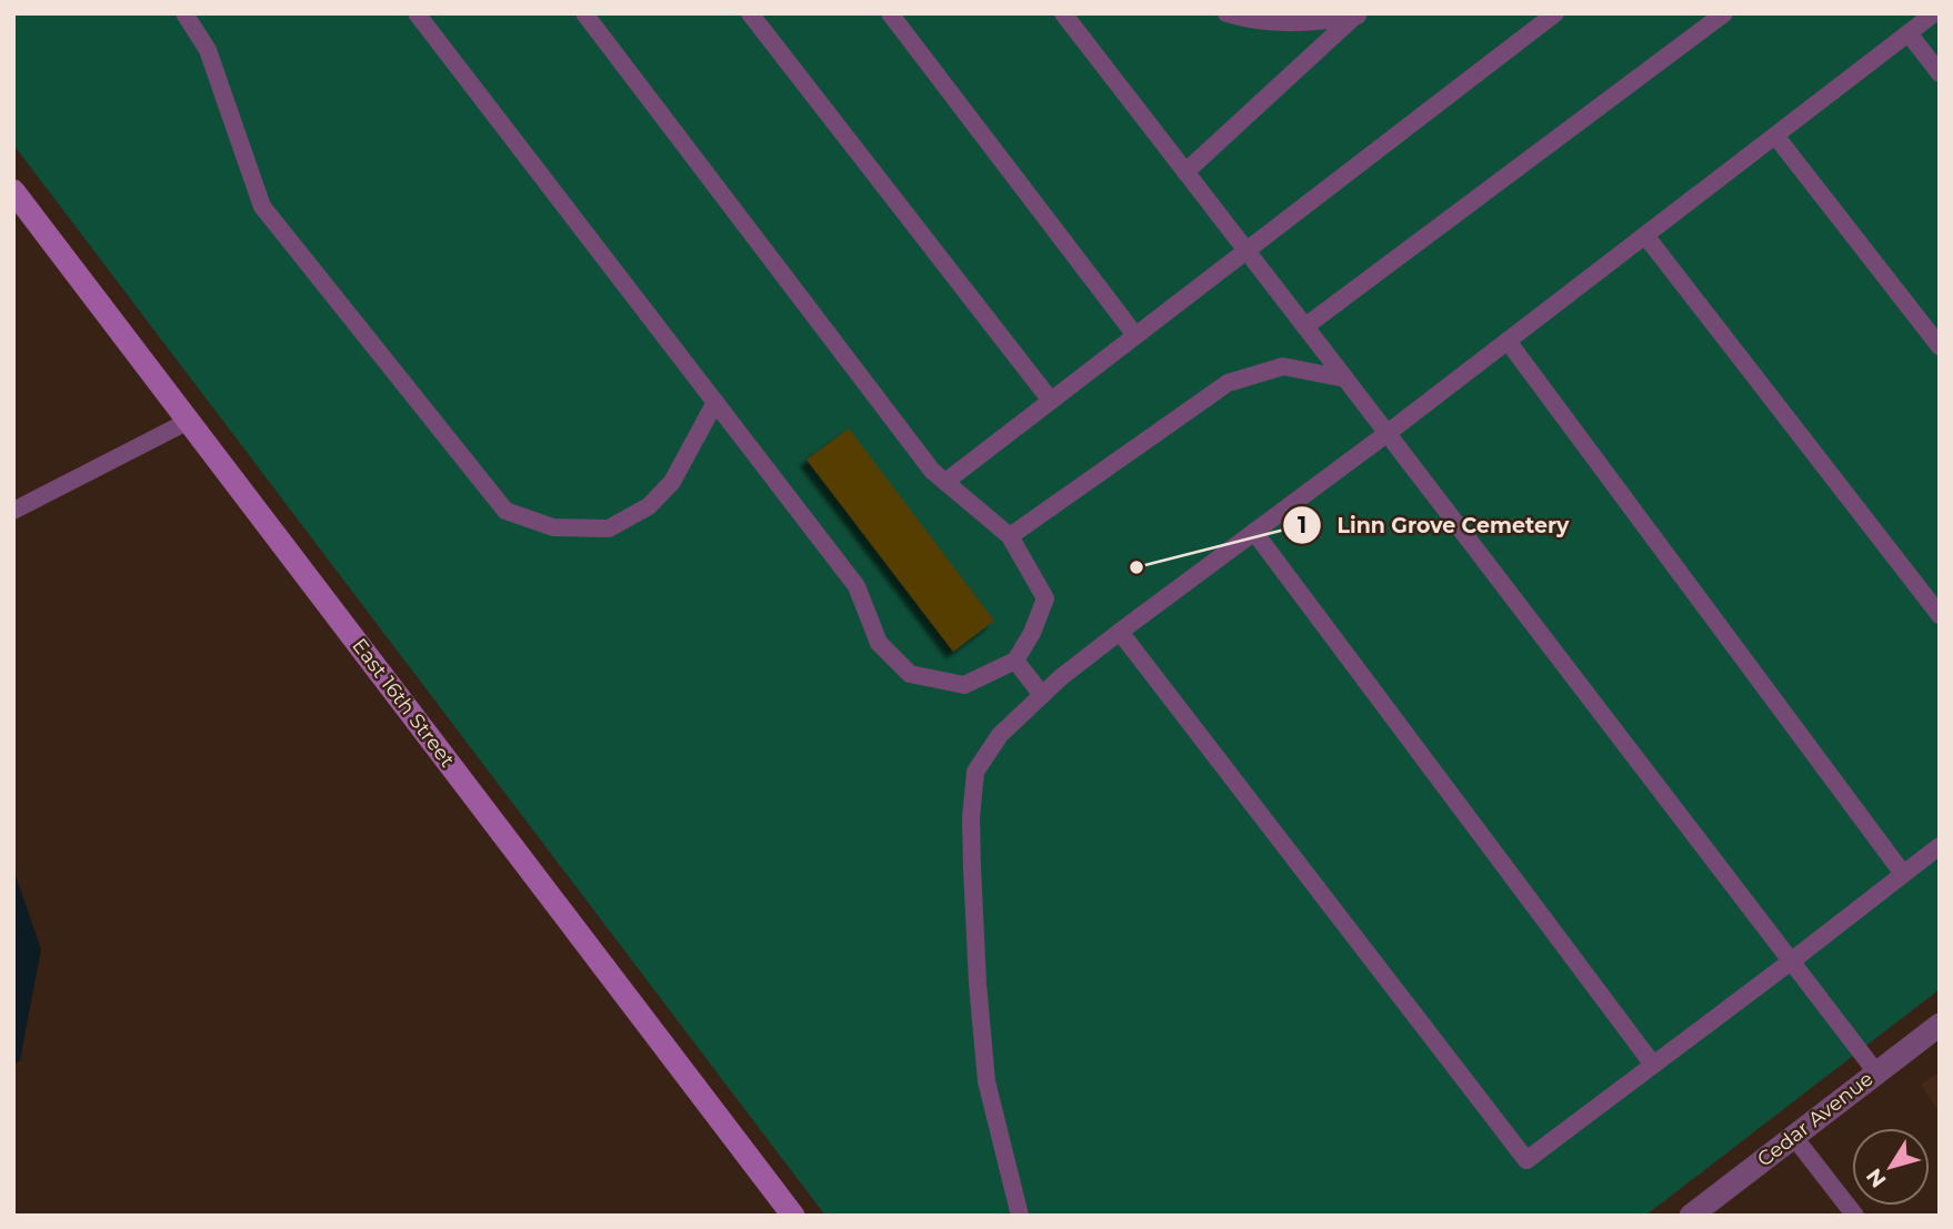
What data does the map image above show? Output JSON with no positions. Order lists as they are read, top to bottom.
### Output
{
  "streets": {
    "street": ["East 16th Street", "Cedar Avenue"]
  },
  "places": ["Linn Grove Cemetery"],
  "north": "bottom left"
}
